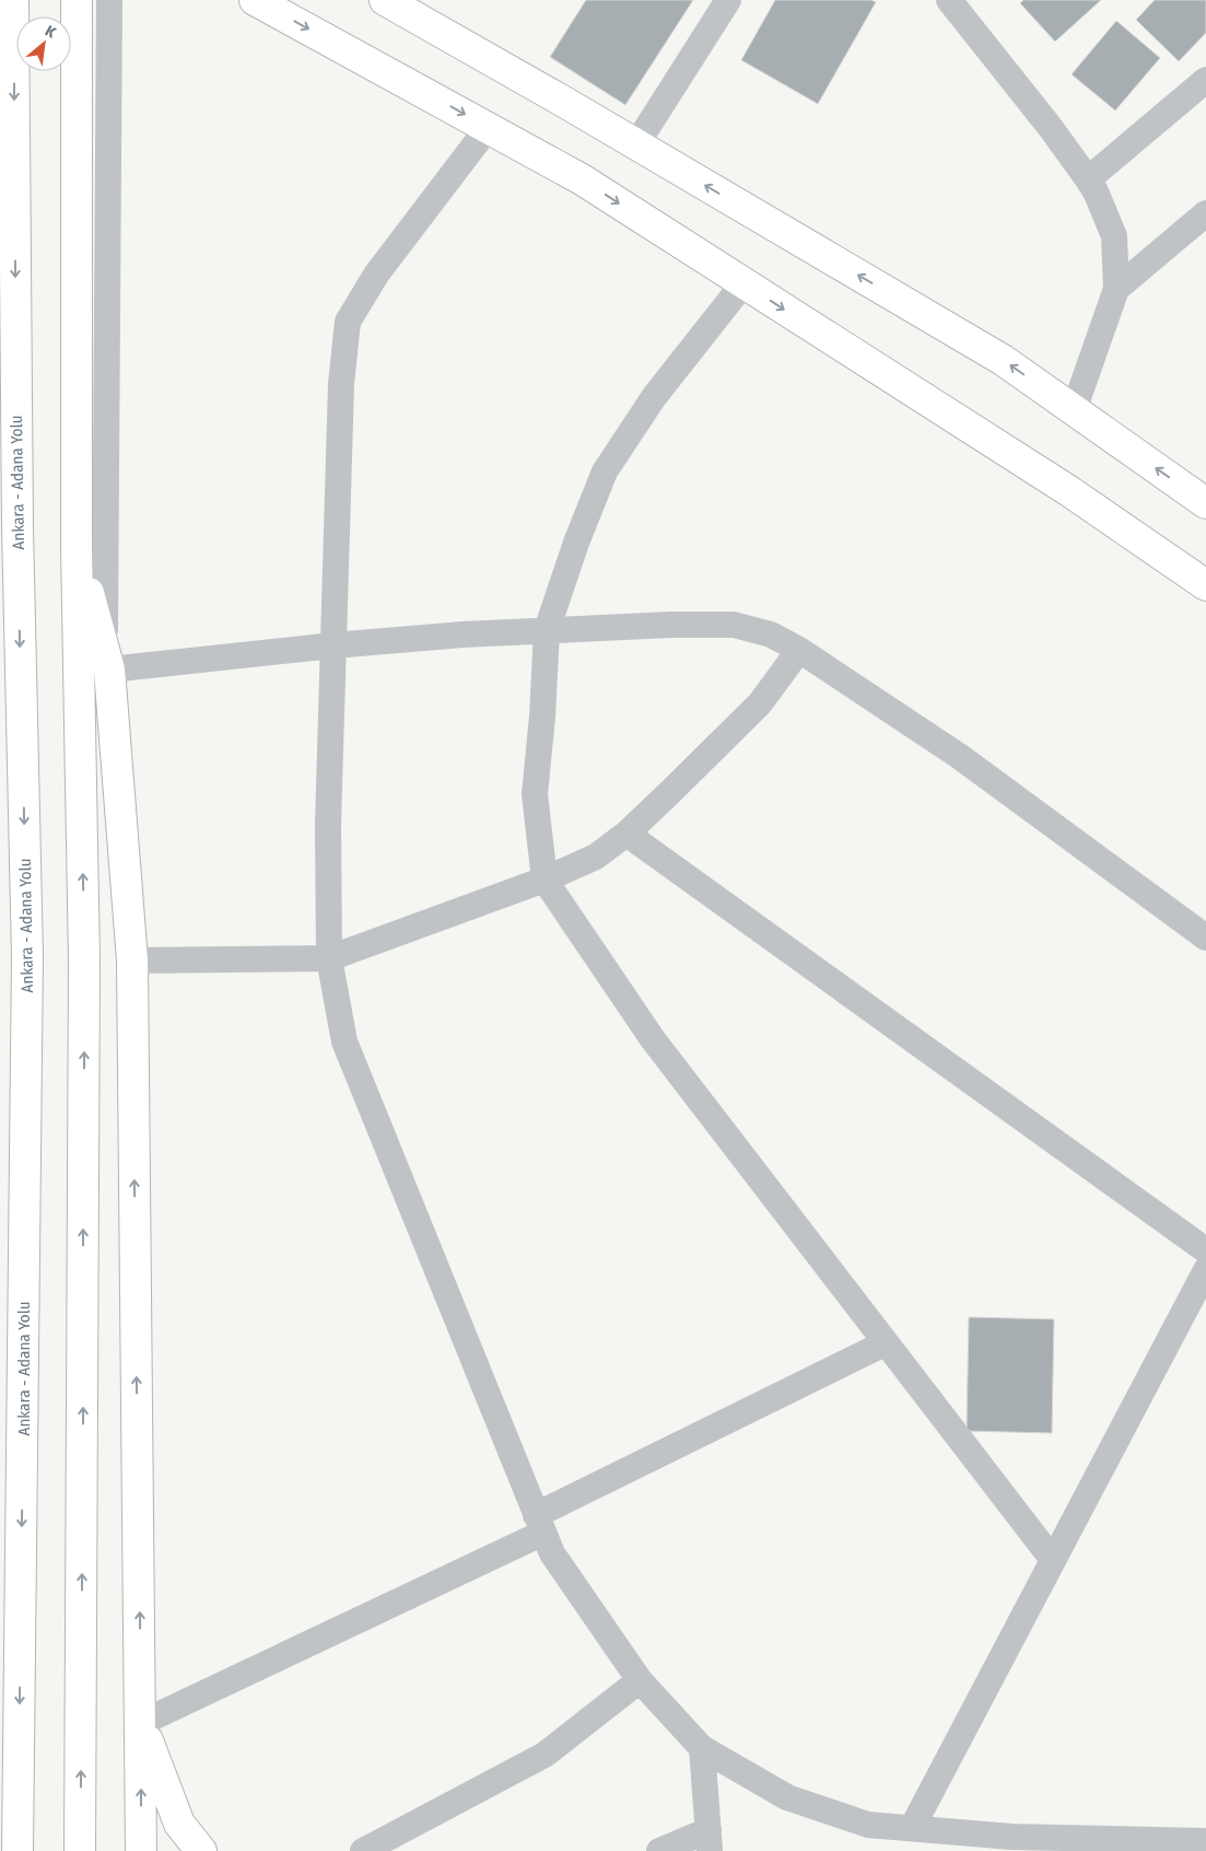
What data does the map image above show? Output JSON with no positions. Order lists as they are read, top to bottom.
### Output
{
  "streets": {
    "main road": ["Ankara - Adana Yolu"]
  },
  "north": "top right"
}
